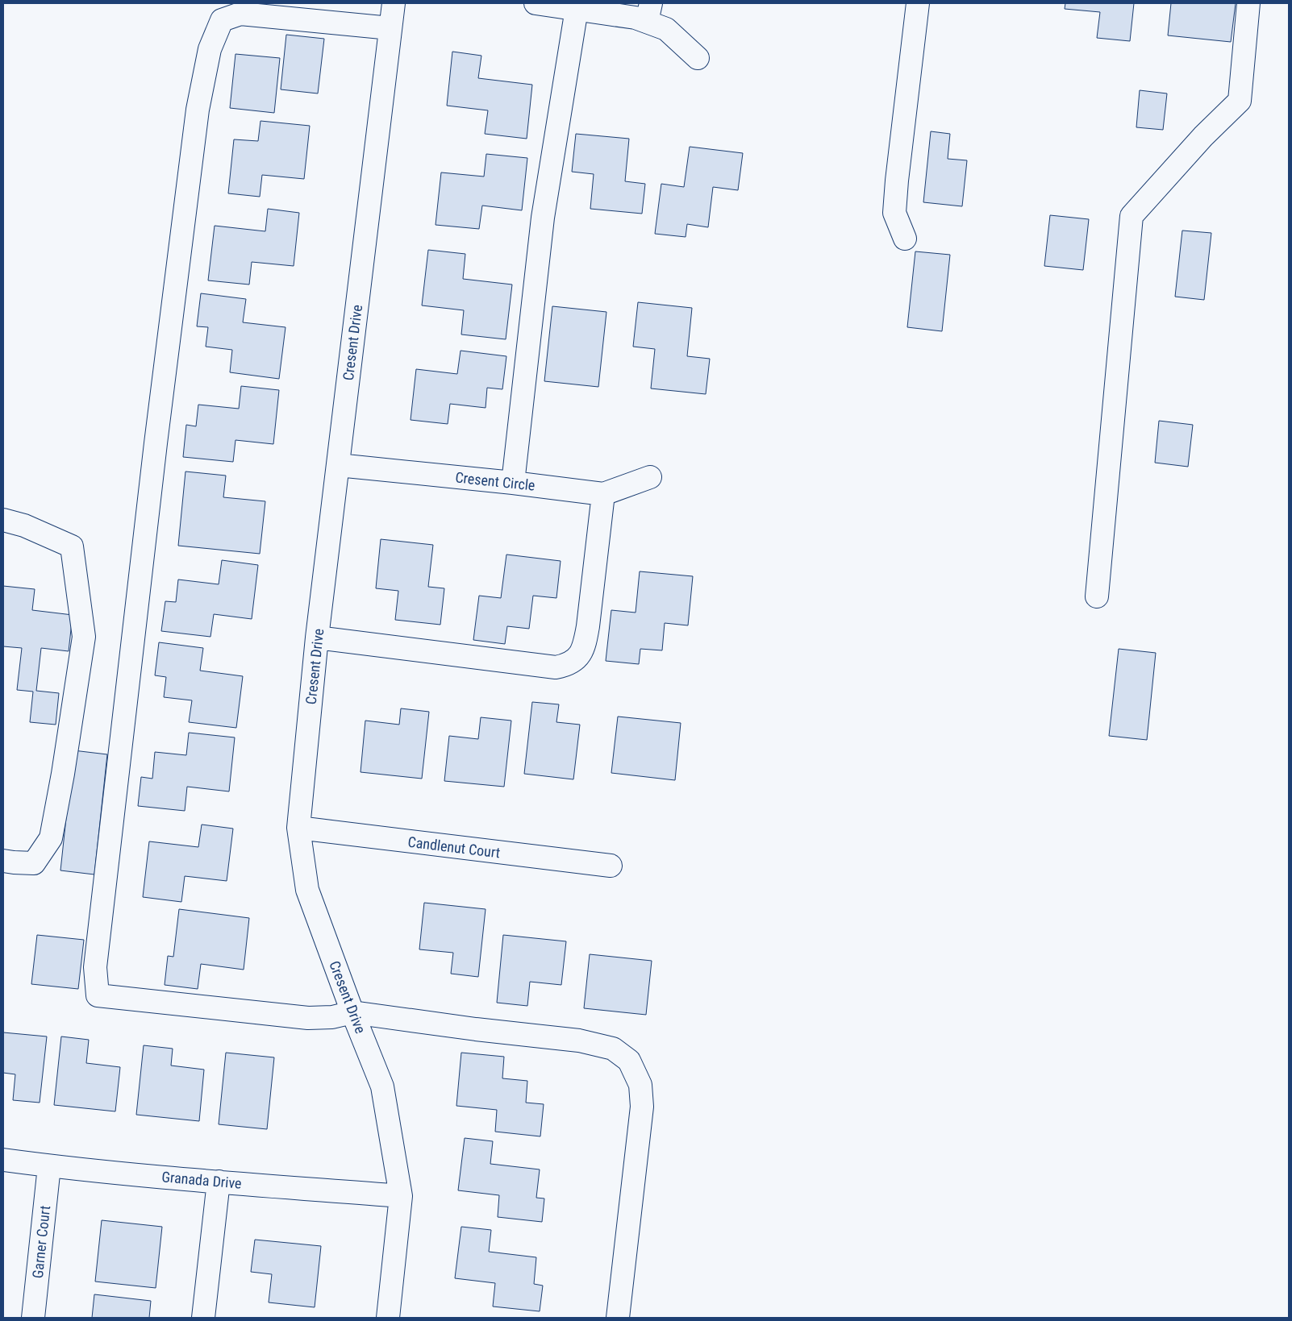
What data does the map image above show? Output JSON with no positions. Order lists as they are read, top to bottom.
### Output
{
  "streets": {
    "street": [
      "Cresent Drive",
      "Cresent Circle",
      "Candlenut Court",
      "Granada Drive",
      "Garner Court"
    ]
  },
  "crossings": [
    ["Cresent Drive", "Cresent Circle"],
    ["Cresent Drive", "Candlenut Court"],
    ["Cresent Drive", "Granada Drive"],
    ["Granada Drive", "Garner Court"]
  ]
}
